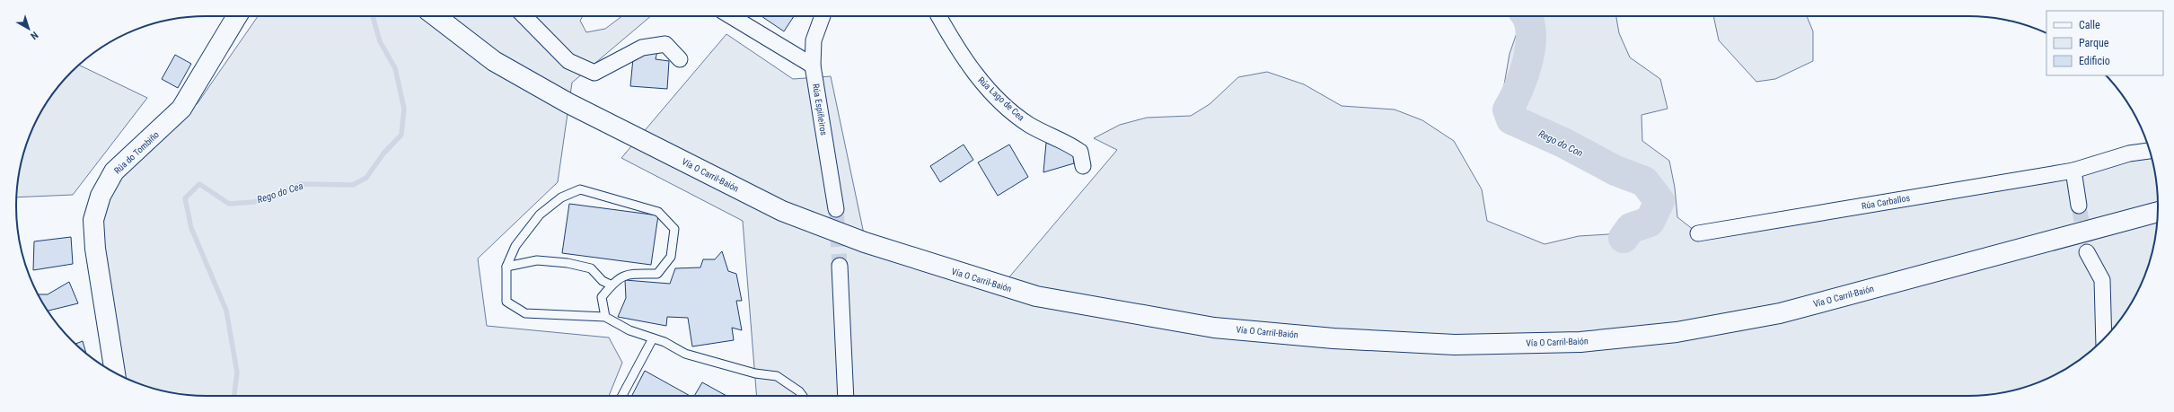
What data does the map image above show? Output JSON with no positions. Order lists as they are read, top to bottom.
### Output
{
  "streets": {
    "main road": ["Rúa do Tombiño", "Vía O Carril-Baión"],
    "street": ["Rúa Lago de Cea", "Rúa Espiñeiros", "Rúa Carballos"]
  },
  "water": ["Rego do Con", "Rego do Cea"],
  "legend": ["Calle", "Parque", "Edificio"],
  "north": "bottom right"
}
